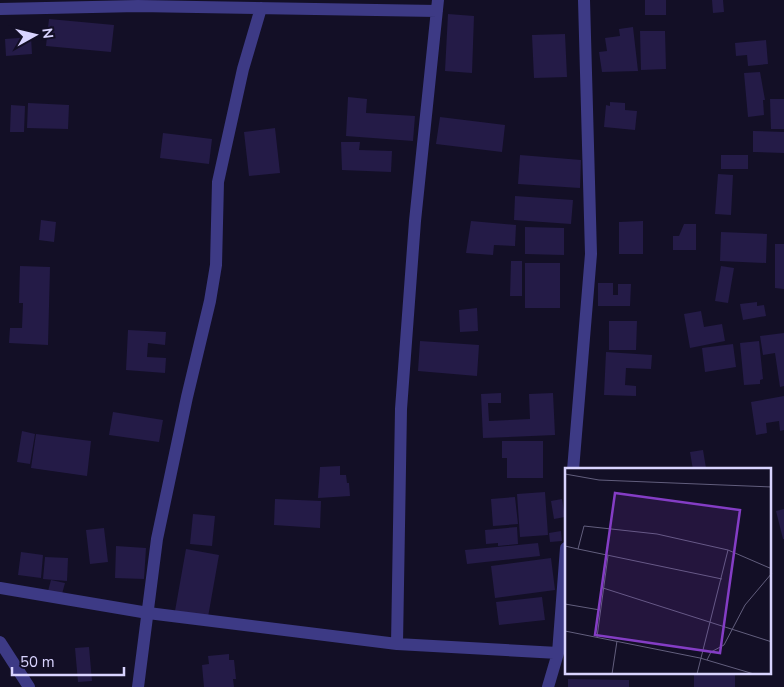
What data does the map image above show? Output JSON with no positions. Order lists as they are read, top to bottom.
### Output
{
  "scale_bar": "50 m",
  "north": "right"
}
